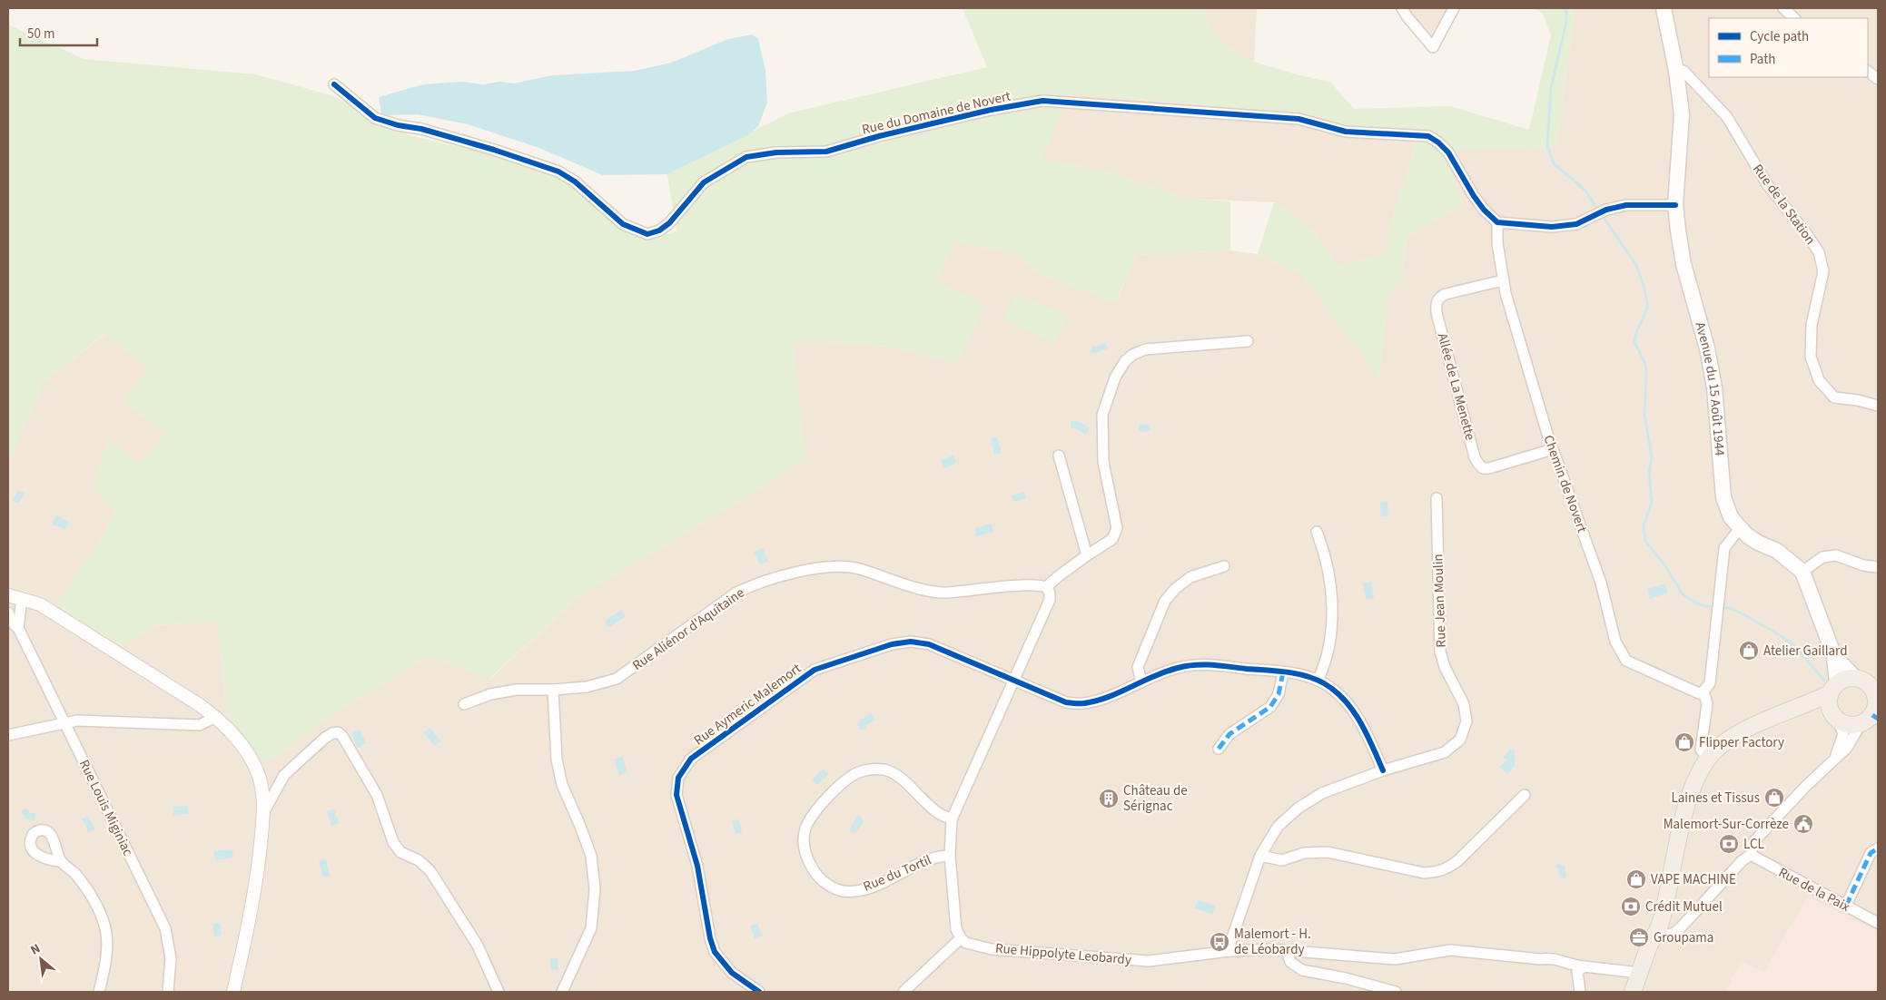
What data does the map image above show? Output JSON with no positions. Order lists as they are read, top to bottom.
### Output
{
  "streets": {
    "main road": ["Avenue du 15 Août 1944"],
    "street": [
      "Rue du Domaine de Novert",
      "Rue de la Station",
      "Allée de La Menette",
      "Chemin de Novert",
      "Rue Jean Moulin",
      "Rue Aliénor d'Aquitaine",
      "Rue Aymeric Malemort",
      "Rue Louis Miginiac",
      "Rue du Tortil",
      "Rue de la Paix",
      "Rue Hippolyte Leobardy"
    ]
  },
  "crossings": [
    ["Rue du Domaine de Novert", "Chemin de Novert"],
    ["Rue de la Station", "Avenue du 15 Août 1944"],
    ["Allée de La Menette", "Chemin de Novert"],
    ["Rue Jean Moulin", "Rue Aymeric Malemort"],
    ["Rue Jean Moulin", "Rue Hippolyte Leobardy"]
  ],
  "places": {
    "shop": [
      "Atelier Gaillard",
      "Flipper Factory",
      "Laines et Tissus",
      "VAPE MACHINE"
    ],
    "building": ["Château de Sérignac"],
    "public building": ["Malemort-Sur-Corrèze"],
    "bank": ["LCL", "Crédit Mutuel"],
    "office": ["Groupama"],
    "bus stop": ["Malemort - H. de Léobardy"]
  },
  "legend": ["Cycle path", "Path"],
  "scale_bar": "50 m",
  "north": "top left"
}
